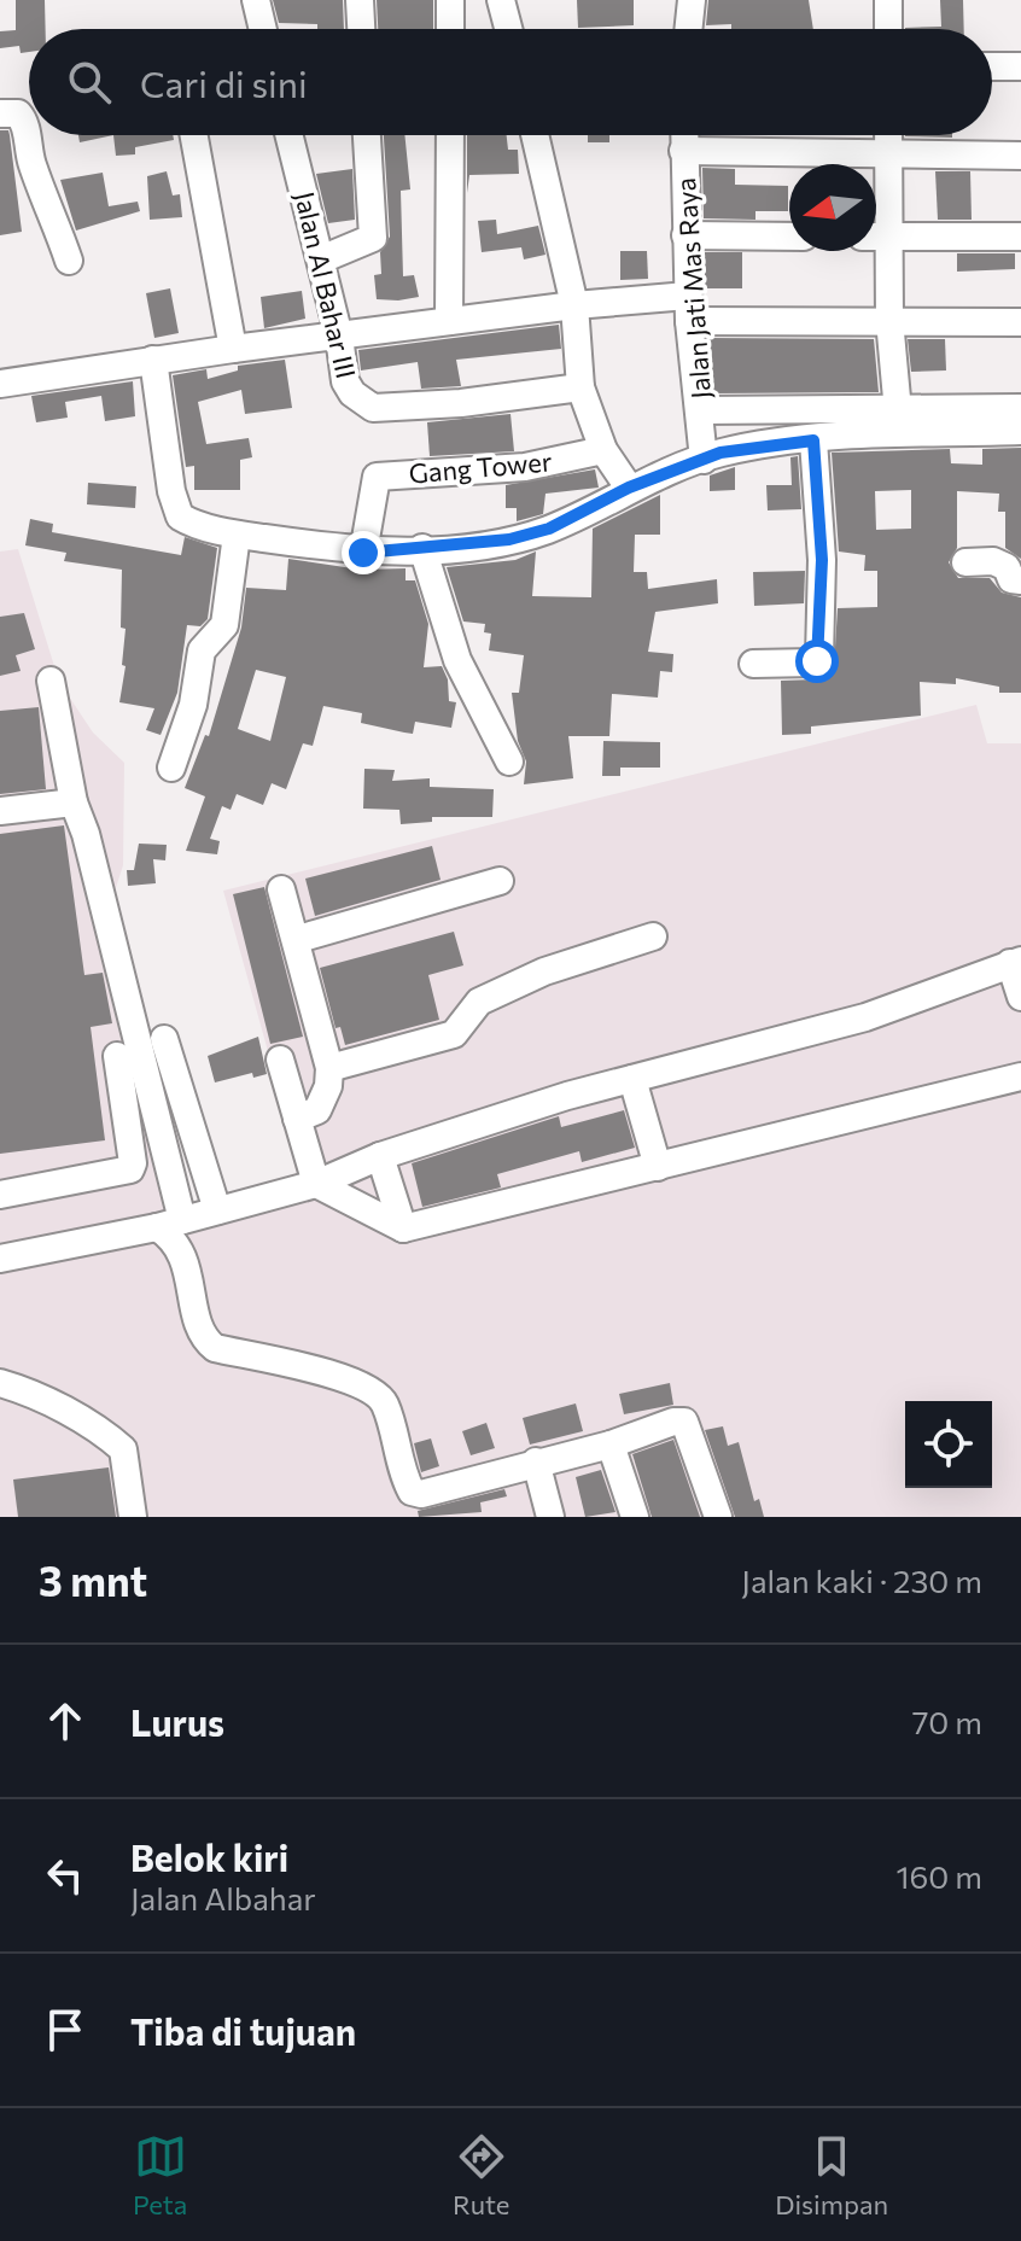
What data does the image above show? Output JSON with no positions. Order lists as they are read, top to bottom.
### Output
{
  "streets": {
    "street": ["Jalan Al Bahar III", "Jalan Jati Mas Raya", "Gang Tower"]
  },
  "north": "left",
  "page": {
    "search": "Cari di sini",
    "heading": ["3 mnt", "Jalan kaki · 230 m"],
    "list": [
      ["Lurus", "70 m"],
      ["Belok kiri", "Jalan Albahar", "160 m"],
      "Tiba di tujuan"
    ],
    "nav": ["Peta", "Rute", "Disimpan"]
  }
}
